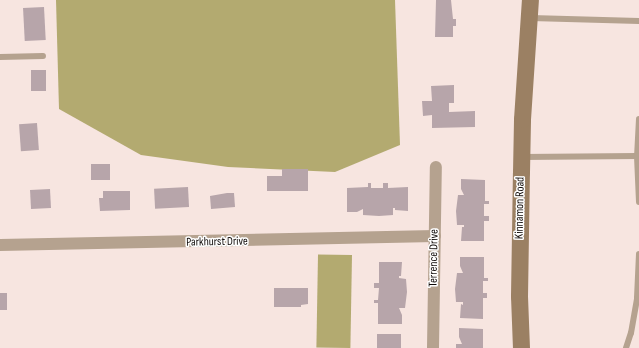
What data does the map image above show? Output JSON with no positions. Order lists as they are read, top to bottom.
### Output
{
  "streets": {
    "main road": ["Kinnamon Road"],
    "street": ["Parkhurst Drive", "Terrence Drive"]
  },
  "crossings": [
    ["Parkhurst Drive", "Terrence Drive"]
  ]
}
